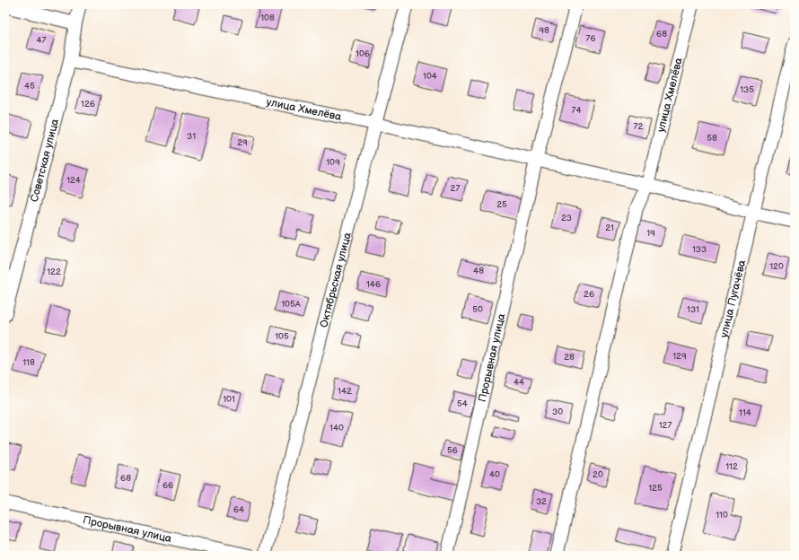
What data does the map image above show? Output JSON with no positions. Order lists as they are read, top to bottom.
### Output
{
  "streets": {
    "street": [
      "улица Хмелёва",
      "Советская улица",
      "Октябрьская улица",
      "улица Пугачёва",
      "Прорывная улица"
    ]
  },
  "crossings": [
    ["улица Хмелёва", "Советская улица"],
    ["улица Хмелёва", "Октябрьская улица"],
    ["улица Хмелёва", "улица Пугачёва"],
    ["улица Хмелёва", "Прорывная улица"]
  ],
  "house_numbers": [
    "108",
    "98",
    "68",
    "76",
    "47",
    "106",
    "104",
    "45",
    "135",
    "126",
    "74",
    "72",
    "31",
    "58",
    "29",
    "109",
    "124",
    "27",
    "25",
    "23",
    "21",
    "19",
    "133",
    "120",
    "48",
    "122",
    "146",
    "26",
    "105А",
    "50",
    "131",
    "105",
    "129",
    "28",
    "118",
    "44",
    "142",
    "101",
    "54",
    "30",
    "114",
    "127",
    "140",
    "56",
    "112",
    "40",
    "20",
    "68",
    "66",
    "125",
    "32",
    "64",
    "110"
  ]
}
